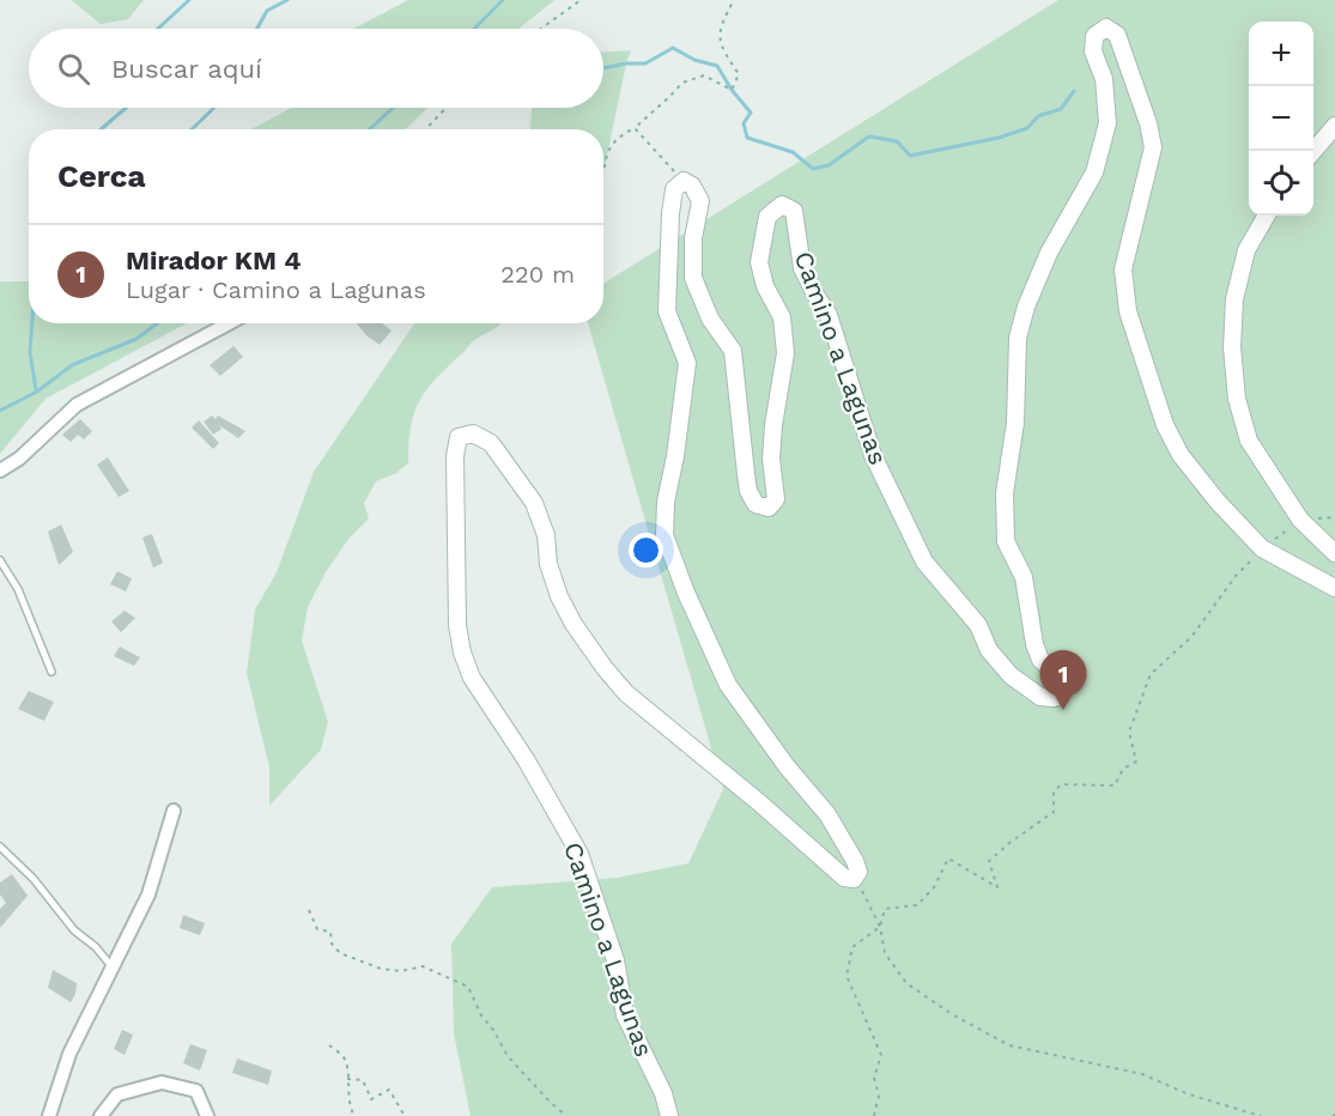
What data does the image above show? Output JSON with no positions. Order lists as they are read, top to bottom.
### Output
{
  "streets": {
    "street": ["Camino a Lagunas"]
  },
  "page": {
    "map_buttons": ["+", "−"],
    "search": "Buscar aquí",
    "heading": "Cerca",
    "list": [
      {
        "mark": "1",
        "name": "Mirador KM 4",
        "note": "Lugar · Camino a Lagunas",
        "value": "220 m"
      }
    ],
    "pins": "1"
  }
}
